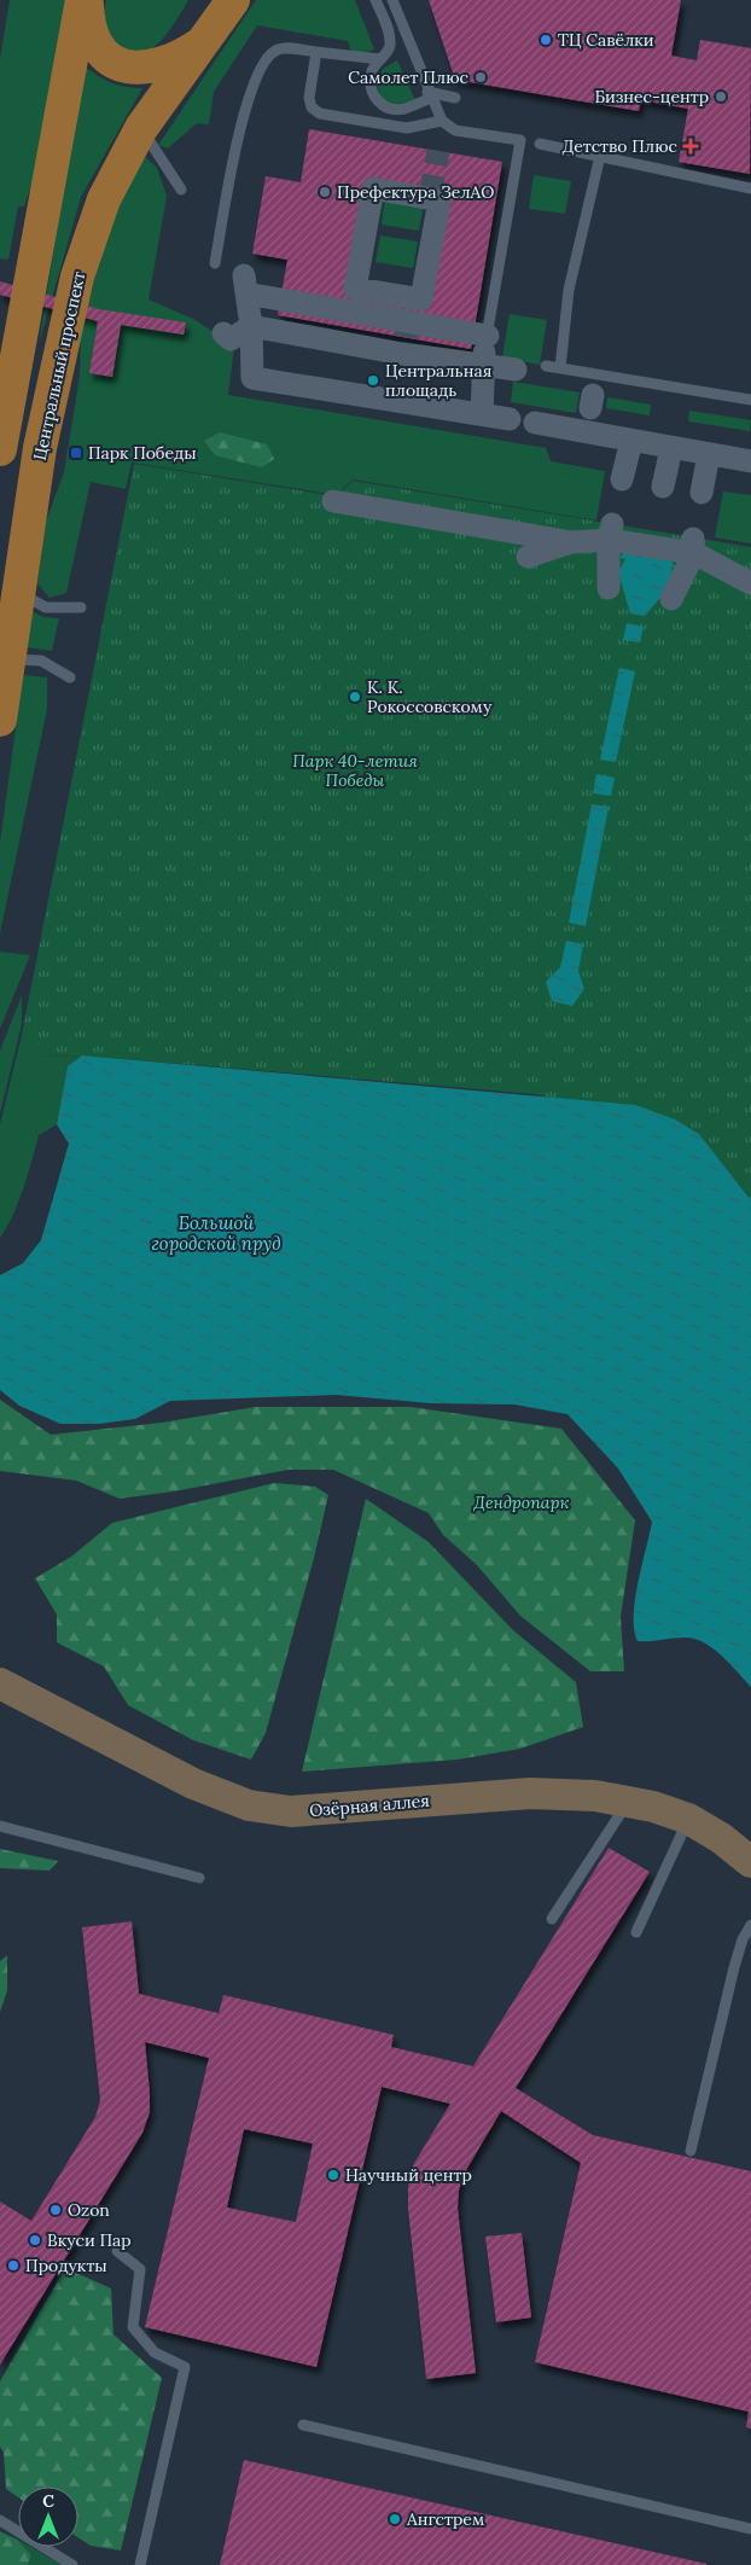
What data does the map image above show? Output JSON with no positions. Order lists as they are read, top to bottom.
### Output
{
  "streets": {
    "main road": ["Центральный проспект"],
    "street": ["Озёрная аллея"]
  },
  "water": ["Большой городской пруд"],
  "parks": ["Парк 40-летия Победы", "Дендропарк"],
  "places": {
    "other": [
      "ТЦ Савёлки",
      "Самолет Плюс",
      "Бизнес-центр",
      "Префектура ЗелАО",
      "Центральная площадь",
      "К. К. Рокоссовскому",
      "Научный центр",
      "Ozon",
      "Вкуси Пар",
      "Продукты",
      "Ангстрем"
    ],
    "health": ["Детство Плюс"],
    "transit": ["Парк Победы"]
  },
  "north": "top"
}
